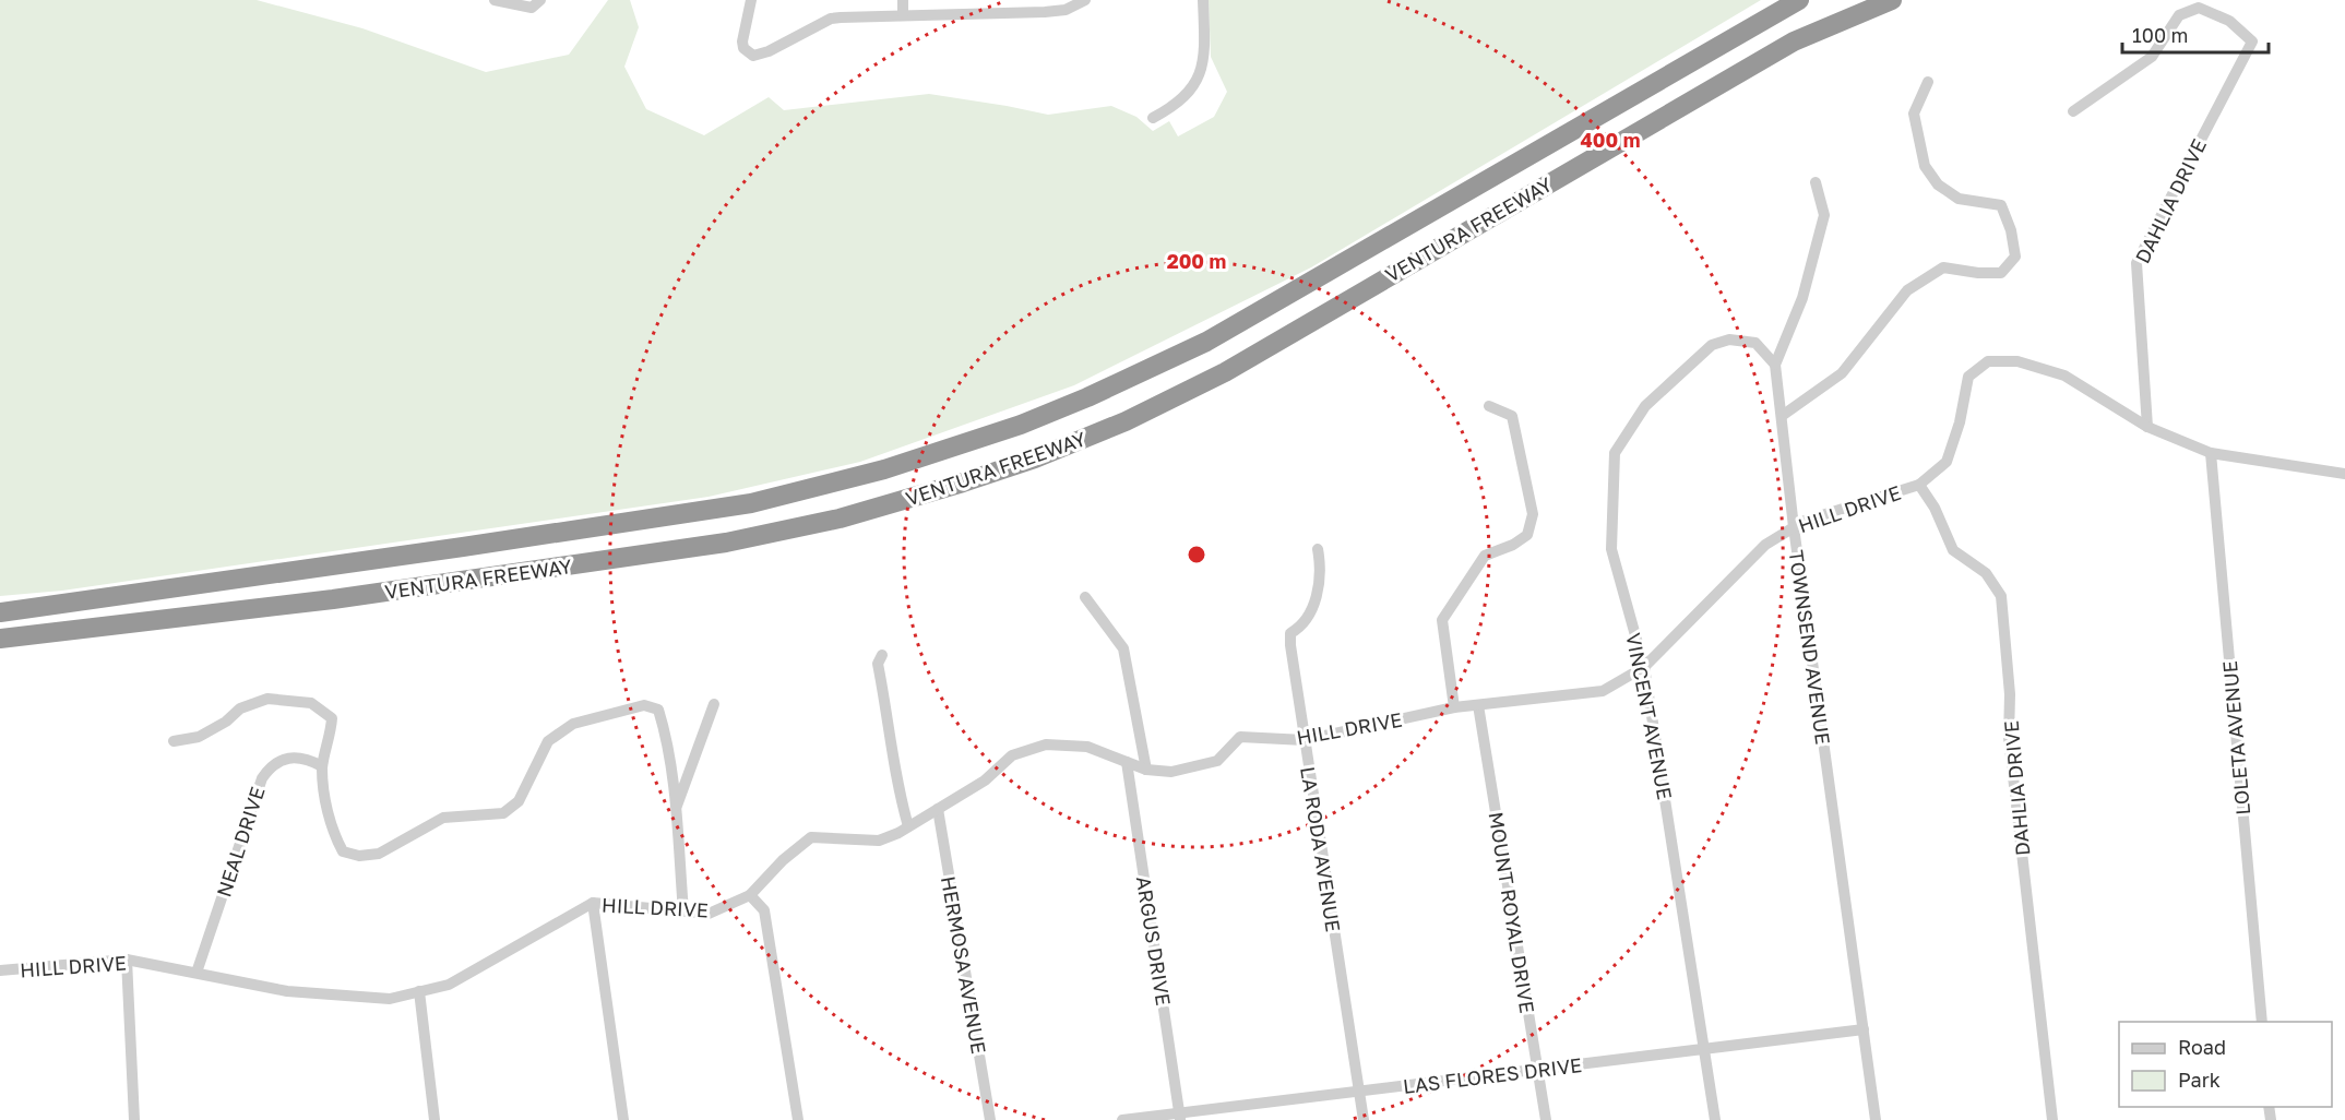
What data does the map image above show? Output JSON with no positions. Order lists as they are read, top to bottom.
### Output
{
  "streets": {
    "highway": ["VENTURA FREEWAY"],
    "street": [
      "DAHLIA DRIVE",
      "HILL DRIVE",
      "TOWNSEND AVENUE",
      "VINCENT AVENUE",
      "LOLETA AVENUE",
      "NEAL DRIVE",
      "LA RODA AVENUE",
      "MOUNT ROYAL DRIVE",
      "ARGUS DRIVE",
      "HERMOSA AVENUE",
      "LAS FLORES DRIVE"
    ]
  },
  "crossings": [
    ["DAHLIA DRIVE", "HILL DRIVE"],
    ["HILL DRIVE", "TOWNSEND AVENUE"],
    ["HILL DRIVE", "VINCENT AVENUE"],
    ["HILL DRIVE", "LOLETA AVENUE"],
    ["HILL DRIVE", "NEAL DRIVE"],
    ["HILL DRIVE", "LA RODA AVENUE"],
    ["HILL DRIVE", "MOUNT ROYAL DRIVE"],
    ["HILL DRIVE", "ARGUS DRIVE"],
    ["HILL DRIVE", "HERMOSA AVENUE"],
    ["TOWNSEND AVENUE", "VINCENT AVENUE"],
    ["TOWNSEND AVENUE", "LAS FLORES DRIVE"],
    ["VINCENT AVENUE", "LAS FLORES DRIVE"],
    ["LA RODA AVENUE", "LAS FLORES DRIVE"],
    ["MOUNT ROYAL DRIVE", "LAS FLORES DRIVE"],
    ["ARGUS DRIVE", "LAS FLORES DRIVE"]
  ],
  "legend": ["Road", "Park"],
  "scale_bar": "100 m",
  "rings": ["400 m", "200 m"]
}
